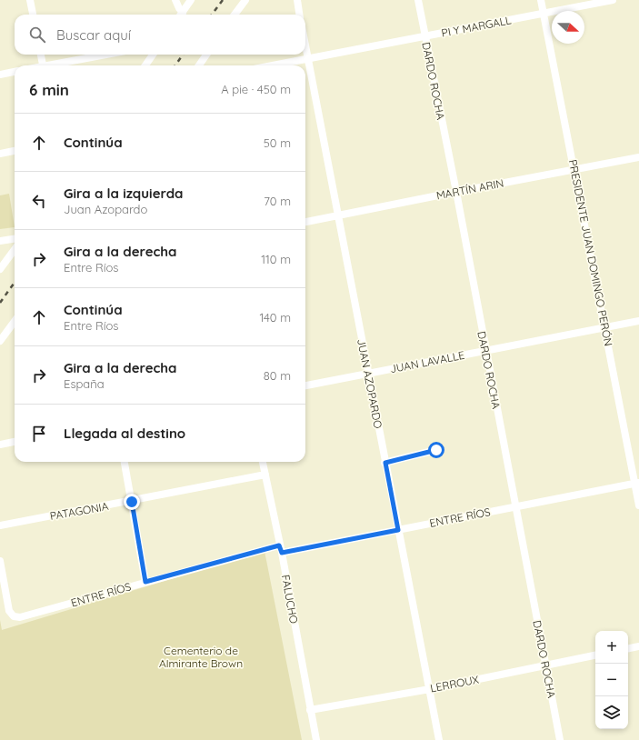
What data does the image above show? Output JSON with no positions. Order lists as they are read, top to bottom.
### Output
{
  "streets": {
    "street": [
      "PI Y MARGALL",
      "DARDO ROCHA",
      "MARTÍN ARIN",
      "PRESIDENTE JUAN DOMINGO PERÓN",
      "JUAN LAVALLE",
      "JUAN AZOPARDO",
      "PATAGONIA",
      "ENTRE RÍOS",
      "FALUCHO",
      "LERROUX"
    ]
  },
  "crossings": [
    ["PI Y MARGALL", "DARDO ROCHA"],
    ["PI Y MARGALL", "PRESIDENTE JUAN DOMINGO PERÓN"],
    ["PI Y MARGALL", "JUAN AZOPARDO"],
    ["DARDO ROCHA", "MARTÍN ARIN"],
    ["DARDO ROCHA", "JUAN LAVALLE"],
    ["DARDO ROCHA", "ENTRE RÍOS"],
    ["DARDO ROCHA", "LERROUX"],
    ["MARTÍN ARIN", "PRESIDENTE JUAN DOMINGO PERÓN"],
    ["MARTÍN ARIN", "JUAN AZOPARDO"],
    ["PRESIDENTE JUAN DOMINGO PERÓN", "JUAN LAVALLE"],
    ["PRESIDENTE JUAN DOMINGO PERÓN", "ENTRE RÍOS"],
    ["JUAN LAVALLE", "JUAN AZOPARDO"],
    ["JUAN AZOPARDO", "ENTRE RÍOS"],
    ["JUAN AZOPARDO", "LERROUX"],
    ["PATAGONIA", "FALUCHO"],
    ["ENTRE RÍOS", "FALUCHO"],
    ["FALUCHO", "LERROUX"]
  ],
  "parks": ["Cementerio de Almirante Brown"],
  "north": "right",
  "page": {
    "search": "Buscar aquí",
    "heading": ["6 min", "A pie · 450 m"],
    "list": [
      ["Continúa", "50 m"],
      ["Gira a la izquierda", "Juan Azopardo", "70 m"],
      ["Gira a la derecha", "Entre Ríos", "110 m"],
      ["Continúa", "Entre Ríos", "140 m"],
      ["Gira a la derecha", "España", "80 m"],
      "Llegada al destino"
    ],
    "map_buttons": ["+", "−"]
  }
}
